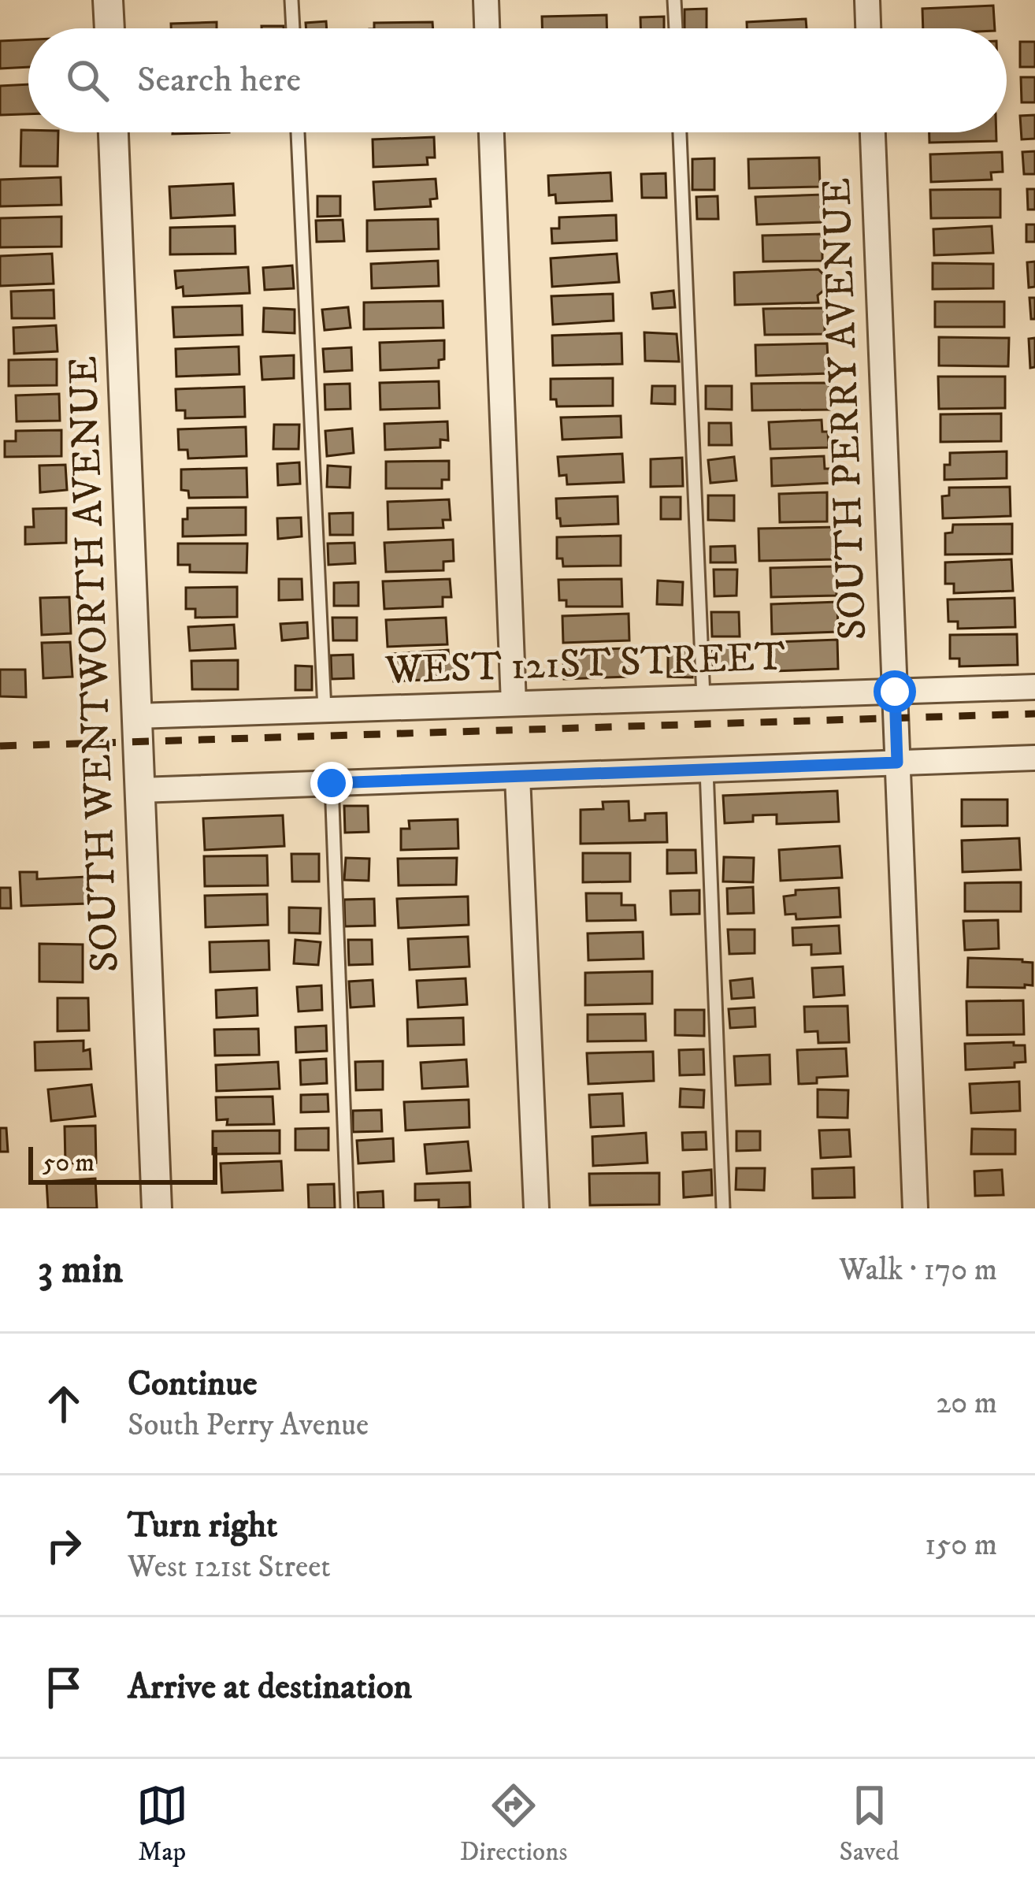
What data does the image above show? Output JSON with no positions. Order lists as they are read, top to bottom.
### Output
{
  "streets": {
    "street": ["SOUTH PERRY AVENUE", "SOUTH WENTWORTH AVENUE", "WEST 121ST STREET"]
  },
  "crossings": [
    ["SOUTH PERRY AVENUE", "WEST 121ST STREET"],
    ["SOUTH WENTWORTH AVENUE", "WEST 121ST STREET"]
  ],
  "scale_bar": "50 m",
  "page": {
    "search": "Search here",
    "scale": "50 m",
    "heading": ["3 min", "Walk · 170 m"],
    "list": [
      ["Continue", "South Perry Avenue", "20 m"],
      ["Turn right", "West 121st Street", "150 m"],
      "Arrive at destination"
    ],
    "nav": ["Map", "Directions", "Saved"]
  }
}
